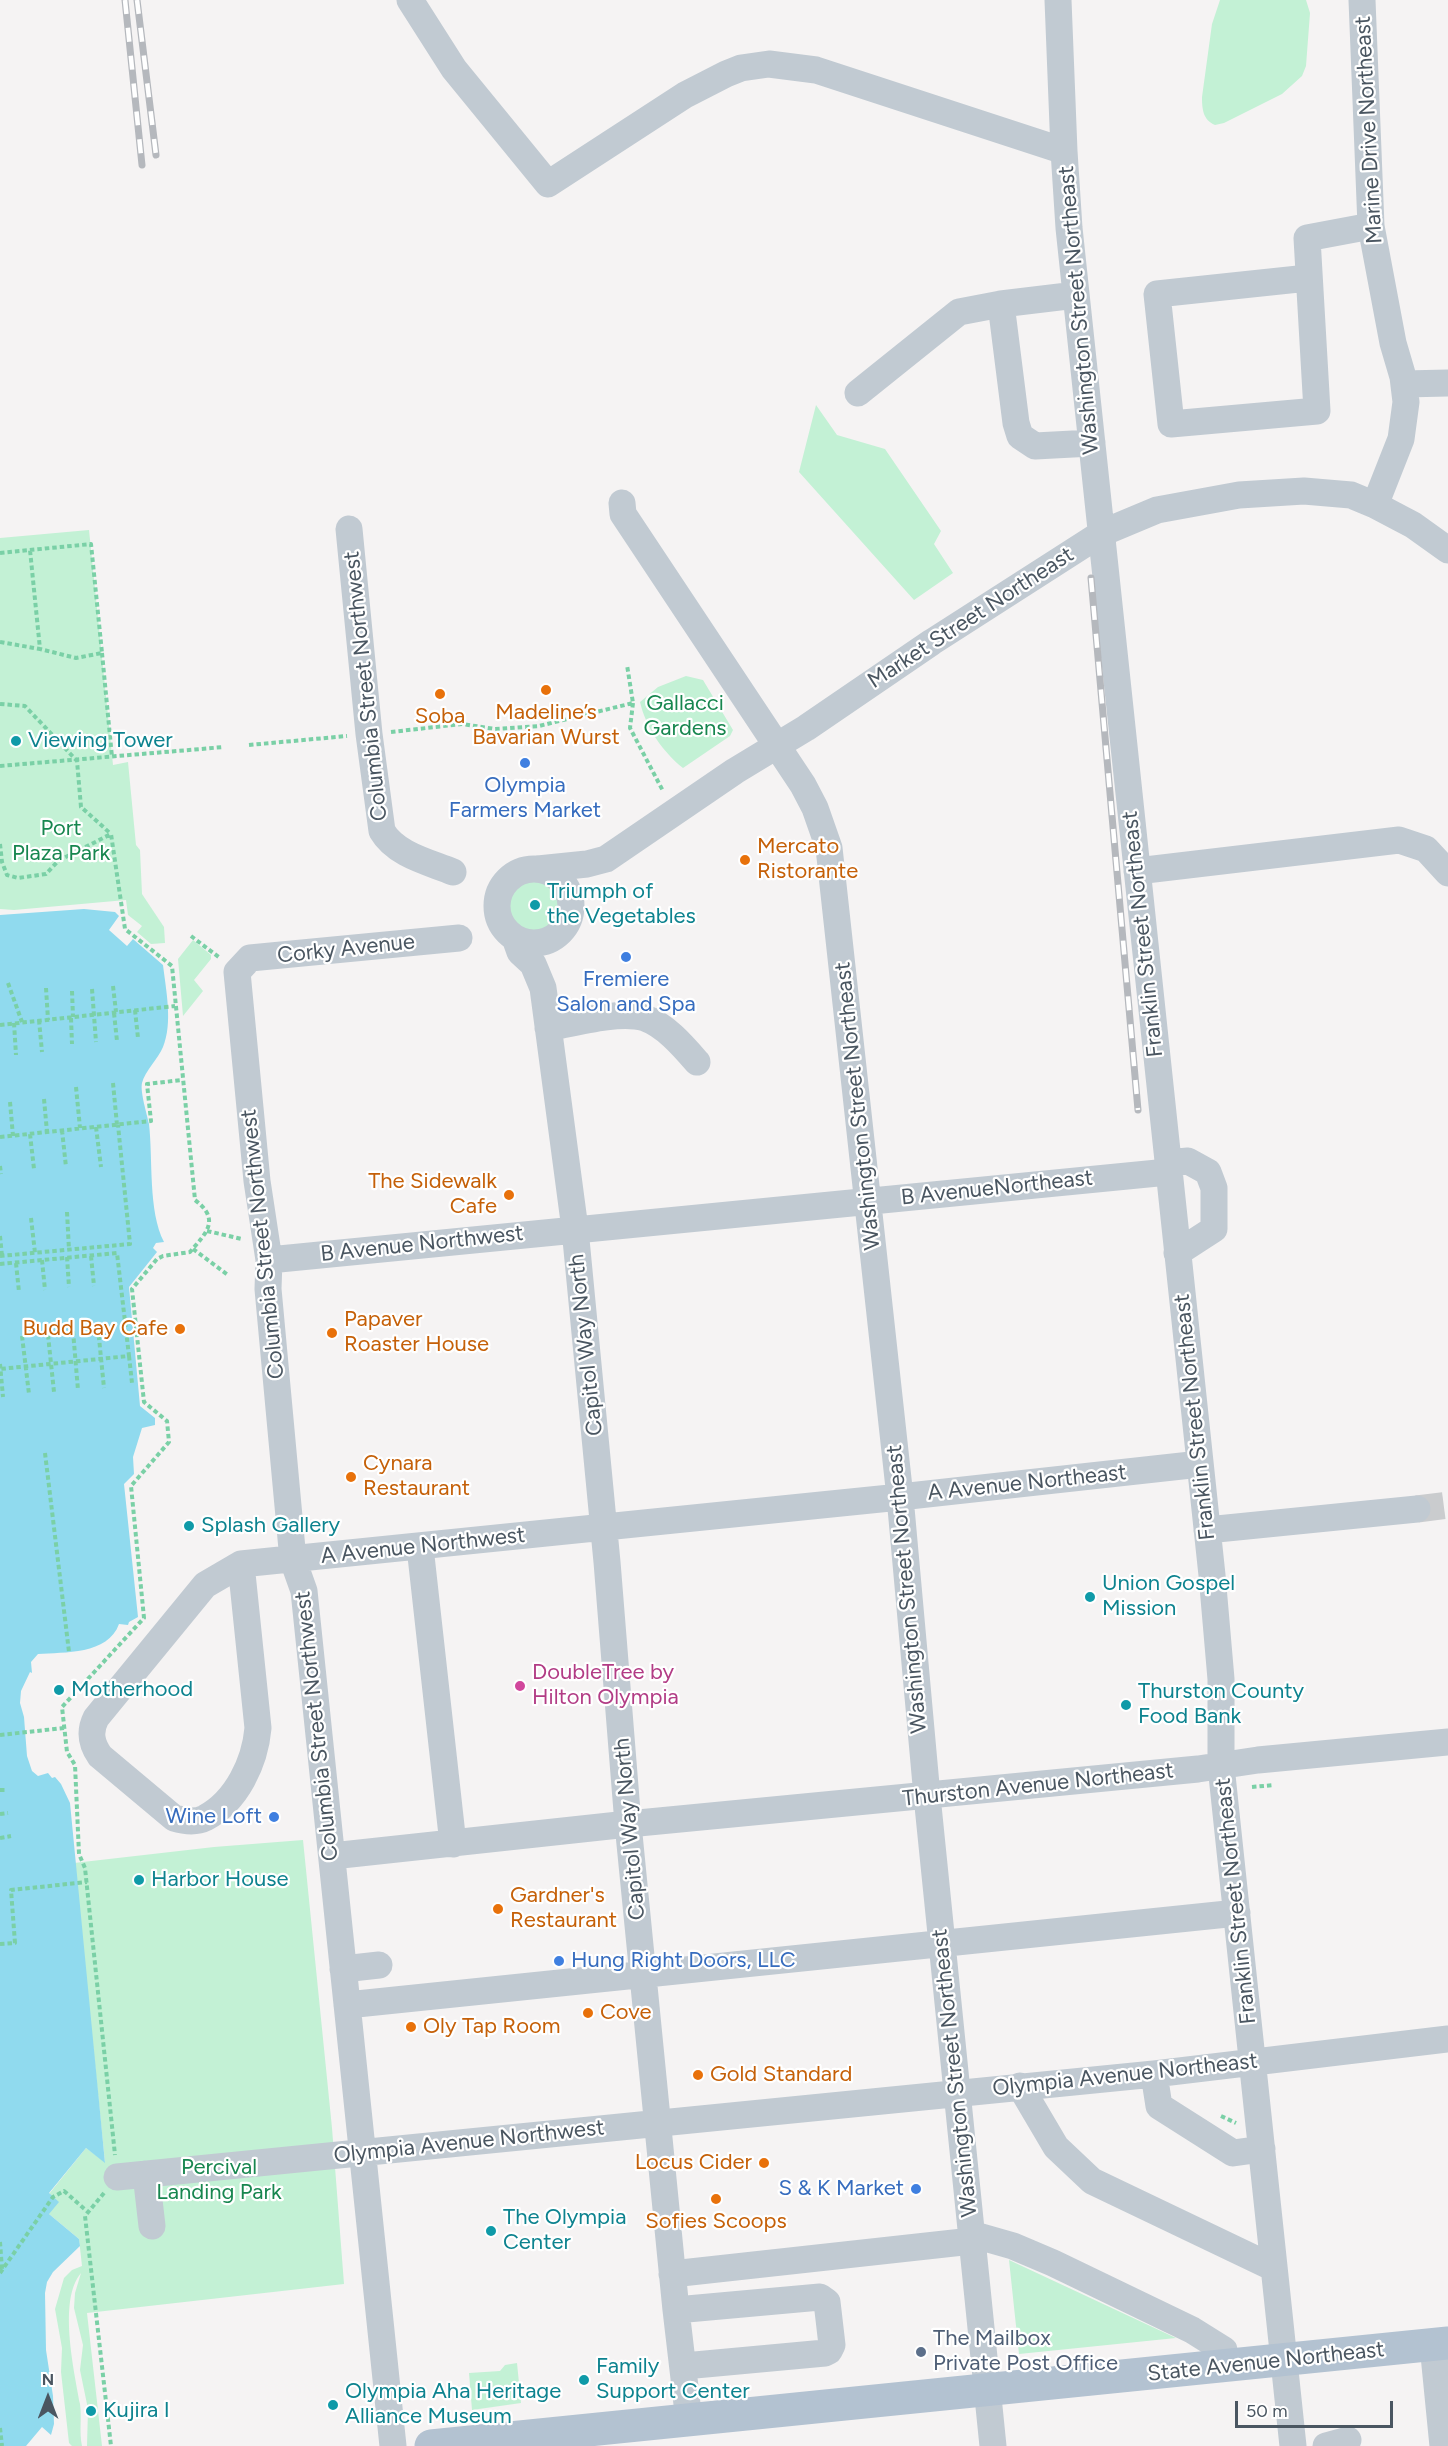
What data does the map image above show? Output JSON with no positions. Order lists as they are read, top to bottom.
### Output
{
  "streets": {
    "main road": ["State Avenue Northeast"],
    "street": [
      "Marine Drive Northeast",
      "Washington Street Northeast",
      "Market Street Northeast",
      "Columbia Street Northwest",
      "Franklin Street Northeast",
      "Corky Avenue",
      "B AvenueNortheast",
      "B Avenue Northwest",
      "Capitol Way North",
      "A Avenue Northeast",
      "A Avenue Northwest",
      "Thurston Avenue Northeast",
      "Olympia Avenue Northeast",
      "Olympia Avenue Northwest"
    ]
  },
  "crossings": [
    ["Marine Drive Northeast", "Market Street Northeast"],
    ["Washington Street Northeast", "Market Street Northeast"],
    ["Washington Street Northeast", "Franklin Street Northeast"],
    ["Washington Street Northeast", "B AvenueNortheast"],
    ["Washington Street Northeast", "A Avenue Northeast"],
    ["Washington Street Northeast", "Thurston Avenue Northeast"],
    ["Washington Street Northeast", "Olympia Avenue Northeast"],
    ["Washington Street Northeast", "State Avenue Northeast"],
    ["Market Street Northeast", "Franklin Street Northeast"],
    ["Market Street Northeast", "Capitol Way North"],
    ["Columbia Street Northwest", "Corky Avenue"],
    ["Columbia Street Northwest", "B Avenue Northwest"],
    ["Columbia Street Northwest", "A Avenue Northwest"],
    ["Columbia Street Northwest", "Thurston Avenue Northeast"],
    ["Columbia Street Northwest", "Olympia Avenue Northwest"],
    ["Franklin Street Northeast", "B AvenueNortheast"],
    ["Franklin Street Northeast", "A Avenue Northeast"],
    ["Franklin Street Northeast", "Thurston Avenue Northeast"],
    ["Franklin Street Northeast", "Olympia Avenue Northeast"],
    ["Franklin Street Northeast", "State Avenue Northeast"],
    ["B AvenueNortheast", "B Avenue Northwest"],
    ["B AvenueNortheast", "Capitol Way North"],
    ["B Avenue Northwest", "Capitol Way North"],
    ["Capitol Way North", "A Avenue Northeast"],
    ["Capitol Way North", "A Avenue Northwest"],
    ["Capitol Way North", "Thurston Avenue Northeast"],
    ["Capitol Way North", "Olympia Avenue Northeast"],
    ["Capitol Way North", "Olympia Avenue Northwest"],
    ["Capitol Way North", "State Avenue Northeast"],
    ["A Avenue Northeast", "A Avenue Northwest"],
    ["Olympia Avenue Northeast", "Olympia Avenue Northwest"]
  ],
  "parks": ["Gallacci Gardens", "Port Plaza Park", "Percival Landing Park"],
  "places": [
    "Madeline’s Bavarian Wurst",
    "Soba",
    "Viewing Tower",
    "Olympia Farmers Market",
    "Mercato Ristorante",
    "Triumph of the Vegetables",
    "Fremiere Salon and Spa",
    "The Sidewalk Cafe",
    "Budd Bay Cafe",
    "Papaver Roaster House",
    "Cynara Restaurant",
    "Splash Gallery",
    "Union Gospel Mission",
    "DoubleTree by Hilton Olympia",
    "Motherhood",
    "Thurston County Food Bank",
    "Wine Loft",
    "Harbor House",
    "Gardner's Restaurant",
    "Hung Right Doors, LLC",
    "Cove",
    "Oly Tap Room",
    "Gold Standard",
    "Locus Cider",
    "S & K Market",
    "Sofies Scoops",
    "The Olympia Center",
    "The Mailbox Private Post Office",
    "Family Support Center",
    "Olympia Aha Heritage Alliance Museum",
    "Kujira I"
  ],
  "scale_bar": "50 m",
  "north": "top"
}
